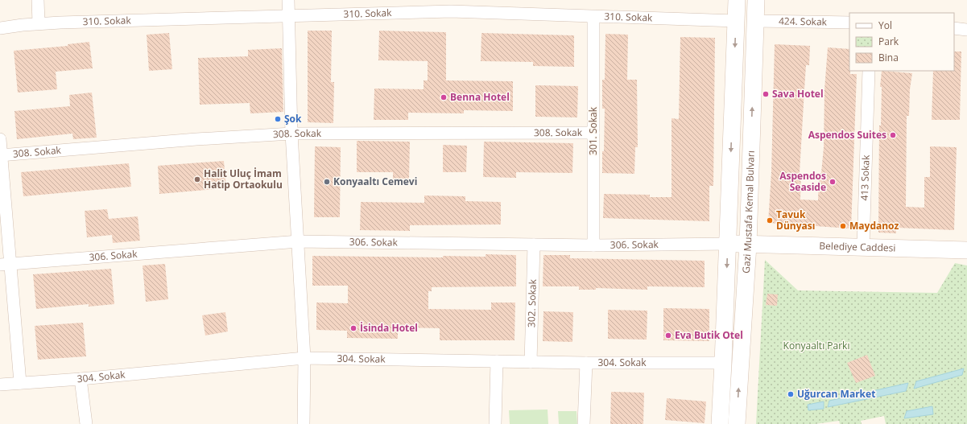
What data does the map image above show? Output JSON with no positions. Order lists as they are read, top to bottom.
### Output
{
  "streets": {
    "main road": ["Gazi Mustafa Kemal Bulvarı", "306. Sokak", "Belediye Caddesi"],
    "street": [
      "310. Sokak",
      "424. Sokak",
      "301. Sokak",
      "308. Sokak",
      "413 Sokak",
      "302. Sokak",
      "304. Sokak"
    ]
  },
  "crossings": [
    ["310. Sokak", "301. Sokak"],
    ["310. Sokak", "Gazi Mustafa Kemal Bulvarı"],
    ["424. Sokak", "Gazi Mustafa Kemal Bulvarı"],
    ["301. Sokak", "308. Sokak"],
    ["301. Sokak", "306. Sokak"],
    ["413 Sokak", "Belediye Caddesi"],
    ["Gazi Mustafa Kemal Bulvarı", "306. Sokak"],
    ["Gazi Mustafa Kemal Bulvarı", "Belediye Caddesi"],
    ["Gazi Mustafa Kemal Bulvarı", "304. Sokak"],
    ["306. Sokak", "Belediye Caddesi"],
    ["306. Sokak", "302. Sokak"],
    ["302. Sokak", "304. Sokak"]
  ],
  "parks": ["Konyaaltı Parkı"],
  "places": [
    "Sava Hotel",
    "Benna Hotel",
    "Şok",
    "Aspendos Suites",
    "Halit Uluç İmam Hatip Ortaokulu",
    "Konyaaltı Cemevi",
    "Aspendos Seaside",
    "Tavuk Dünyası",
    "Maydanoz",
    "İsinda Hotel",
    "Eva Butik Otel",
    "Uğurcan Market"
  ],
  "legend": ["Yol", "Park", "Bina"]
}
